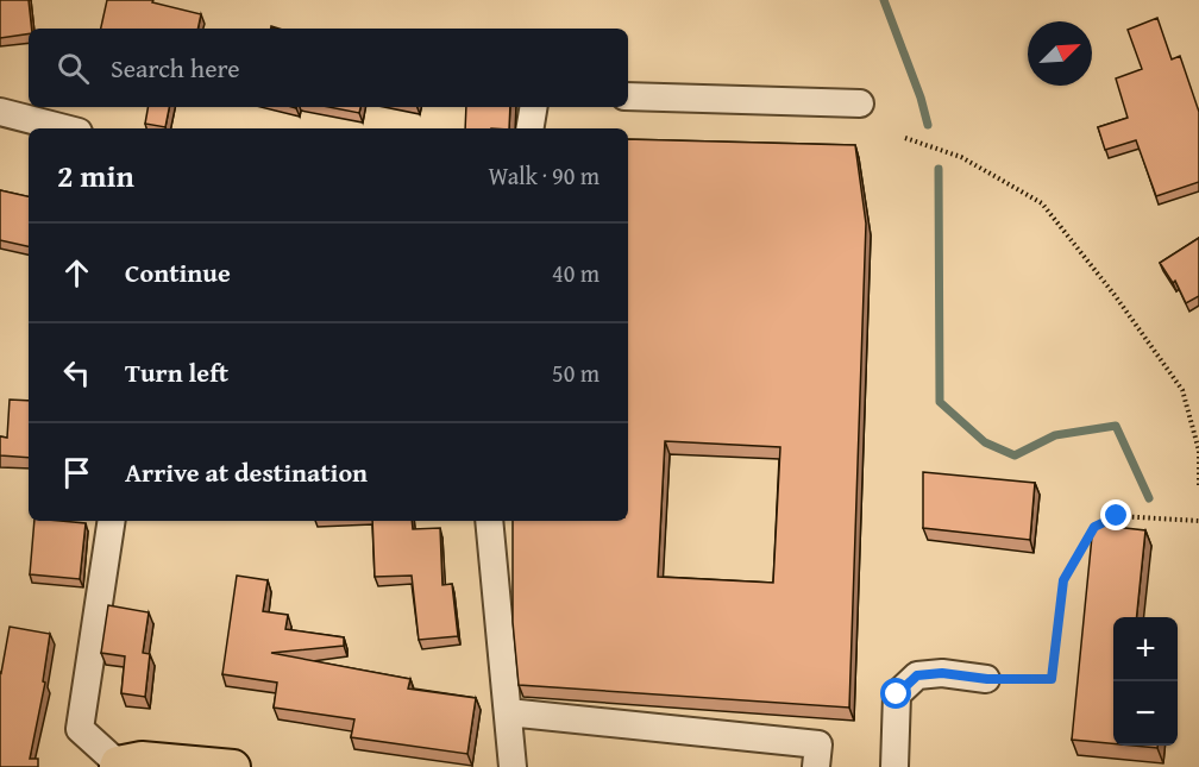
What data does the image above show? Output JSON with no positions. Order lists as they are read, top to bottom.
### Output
{
  "north": "top right",
  "page": {
    "search": "Search here",
    "heading": ["2 min", "Walk · 90 m"],
    "list": [
      ["Continue", "40 m"],
      ["Turn left", "50 m"],
      "Arrive at destination"
    ],
    "map_buttons": ["+", "−"]
  }
}
